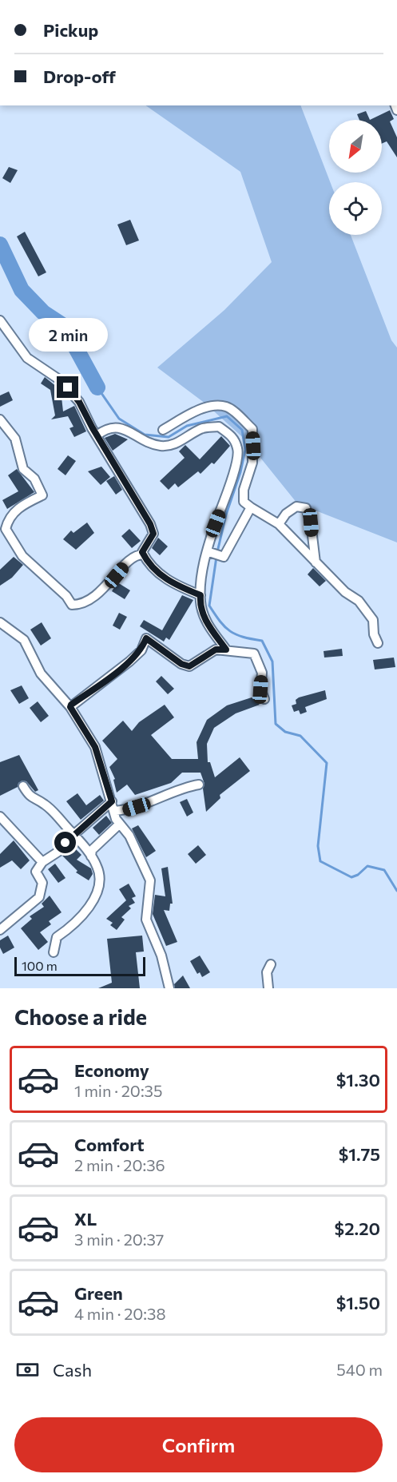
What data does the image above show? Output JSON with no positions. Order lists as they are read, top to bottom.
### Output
{
  "scale_bar": "100 m",
  "north": "bottom left",
  "page": {
    "banner": ["Pickup", "Drop-off"],
    "bubble": "2 min",
    "scale": "100 m",
    "heading": "Choose a ride",
    "list": [
      {
        "name": "Economy",
        "note": "1 min · 20:35",
        "value": "$1.30"
      },
      {
        "name": "Comfort",
        "note": "2 min · 20:36",
        "value": "$1.75"
      },
      {
        "name": "XL",
        "note": "3 min · 20:37",
        "value": "$2.20"
      },
      {
        "name": "Green",
        "note": "4 min · 20:38",
        "value": "$1.50"
      }
    ],
    "pay": ["Cash", "540 m"],
    "buttons": "Confirm"
  }
}
